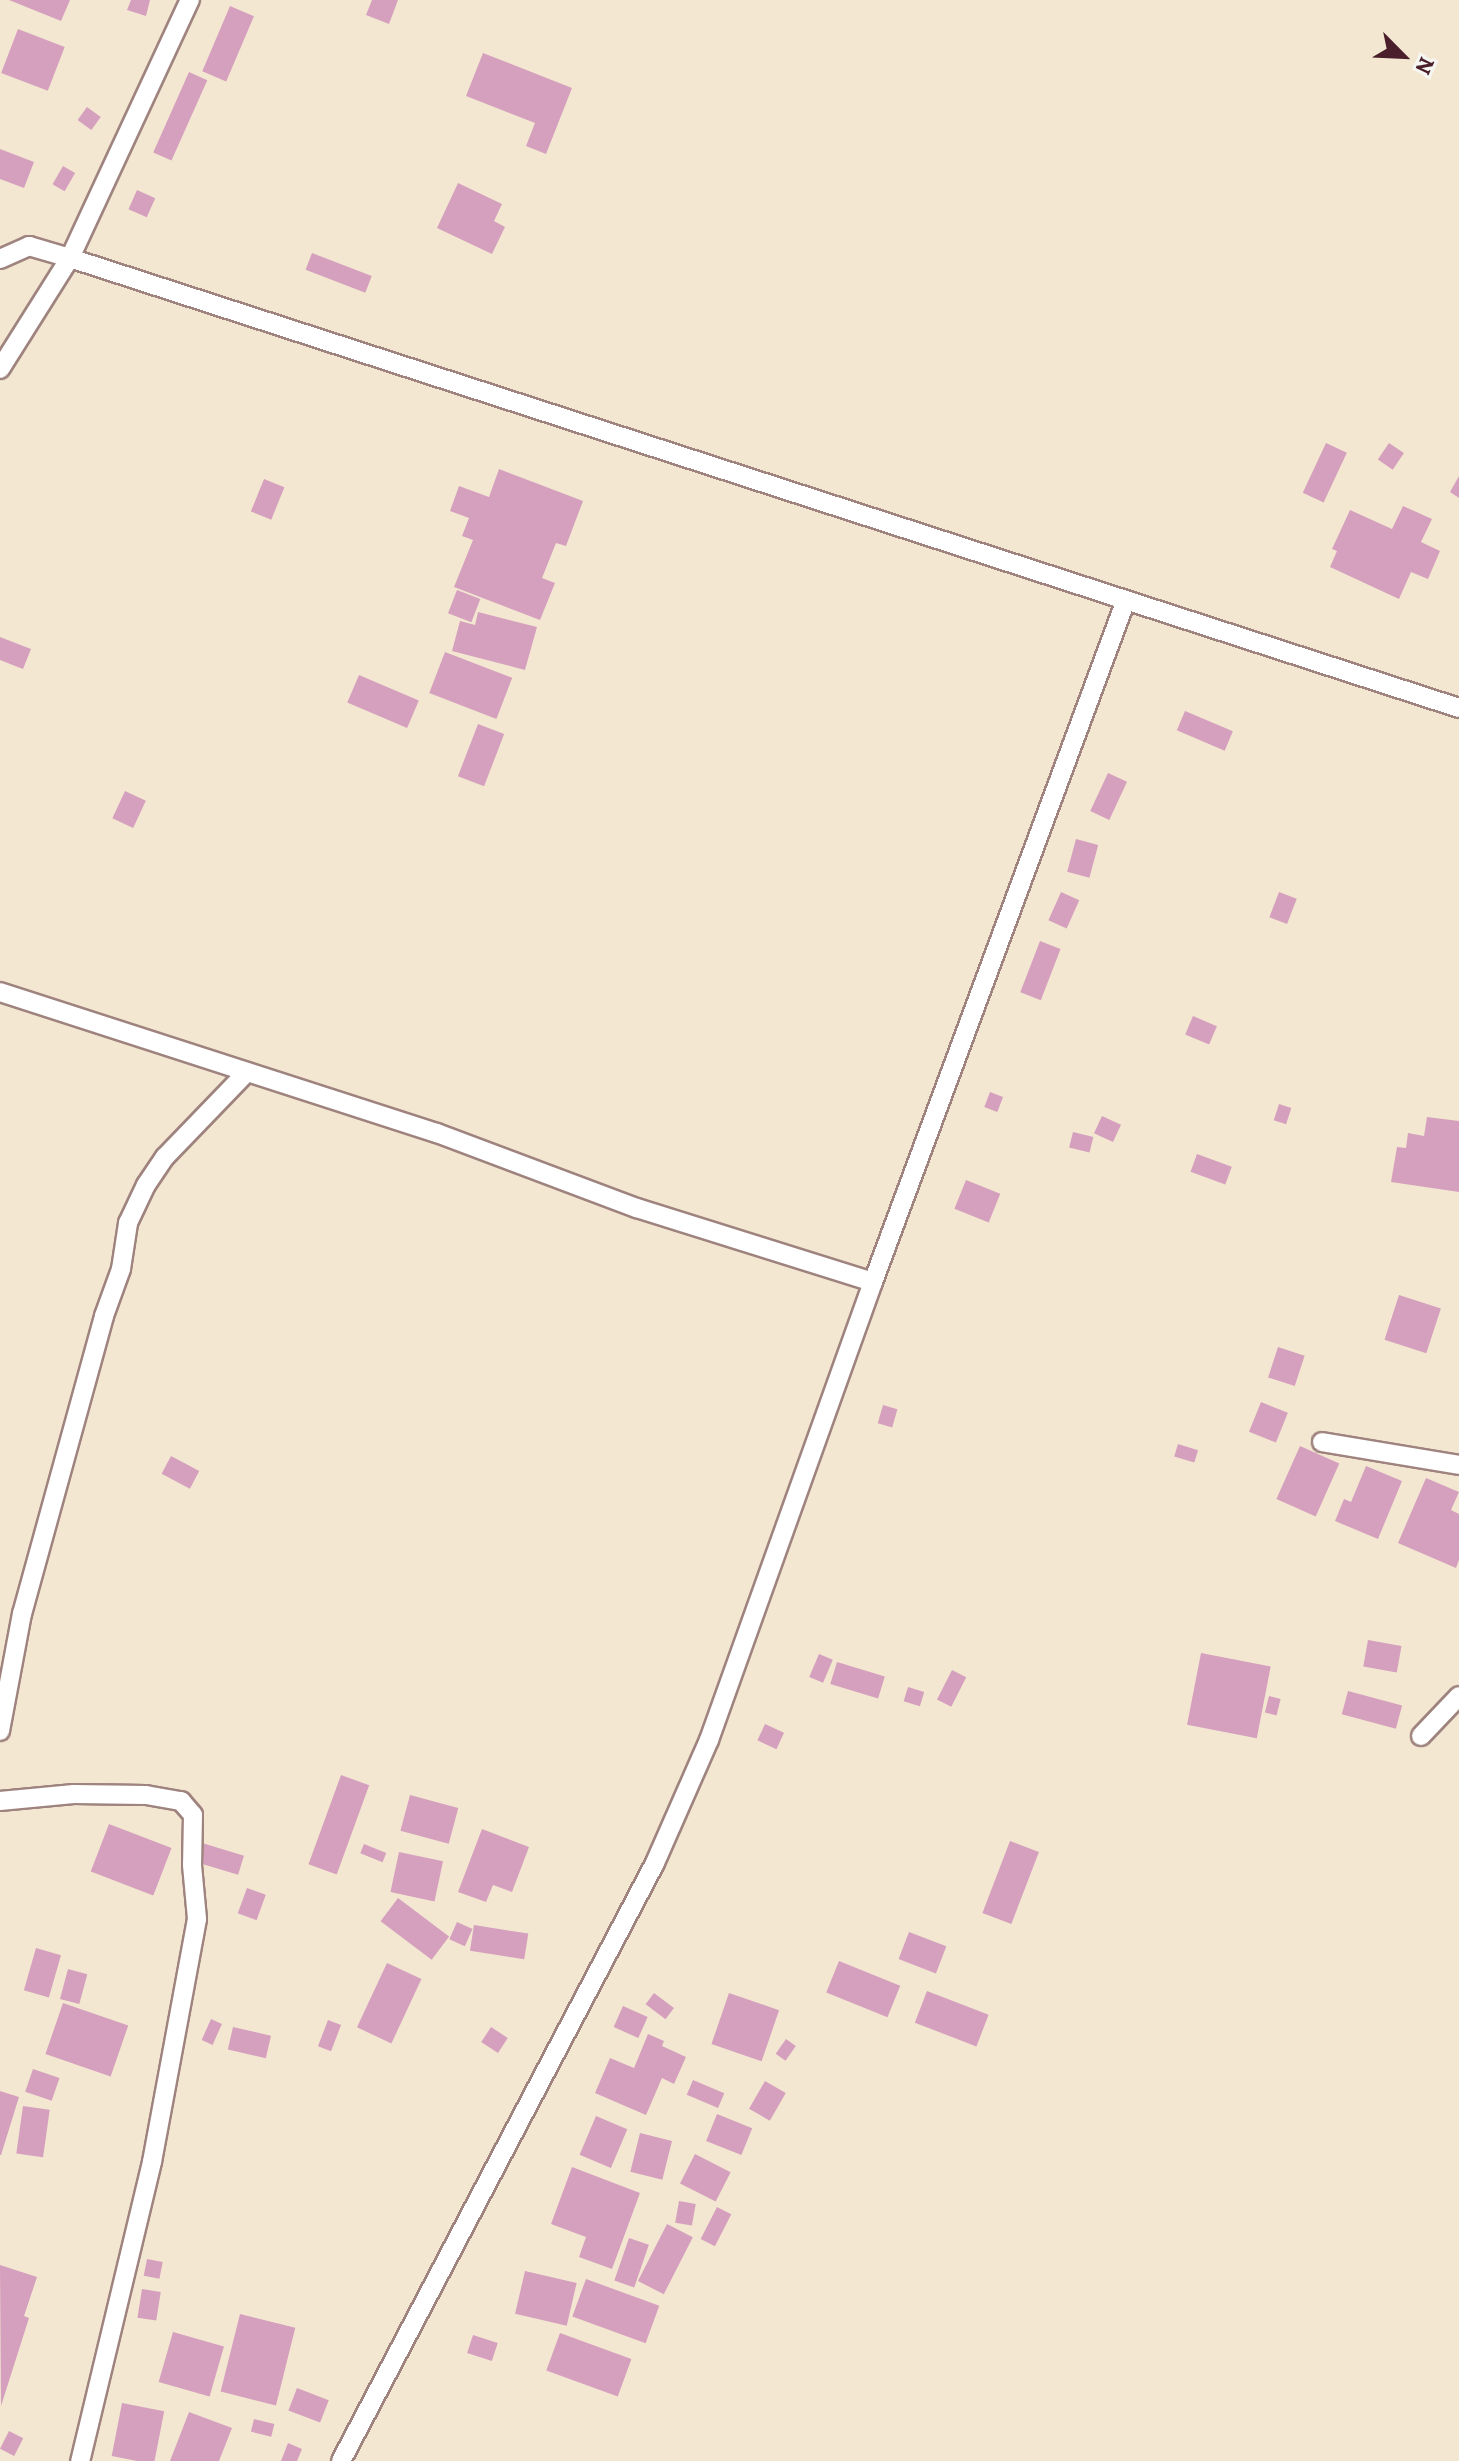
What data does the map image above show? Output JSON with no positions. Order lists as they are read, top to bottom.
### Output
{
  "north": "bottom right"
}
